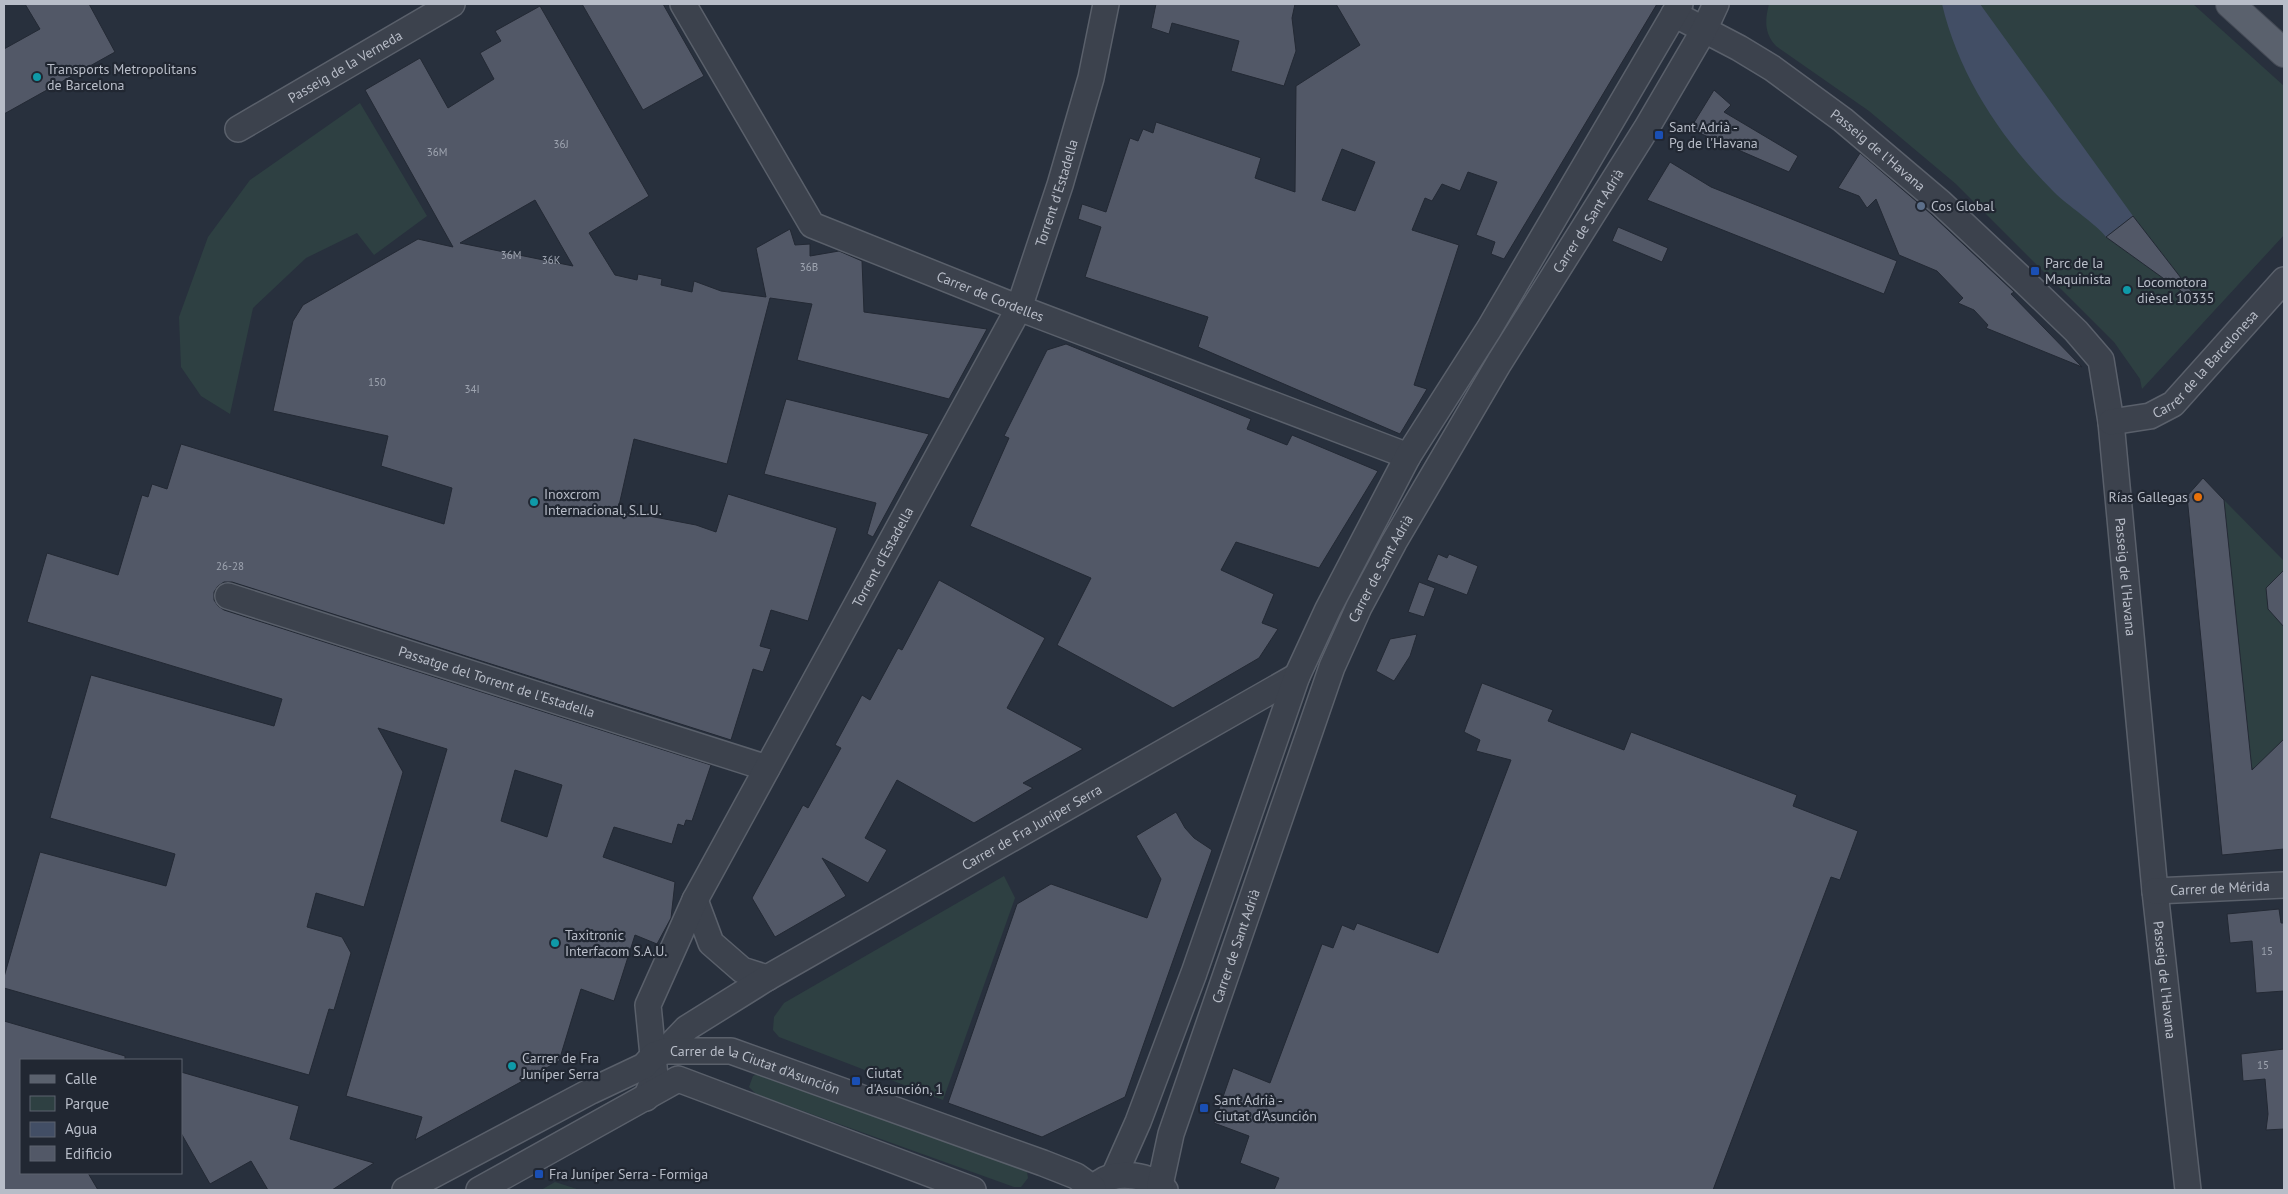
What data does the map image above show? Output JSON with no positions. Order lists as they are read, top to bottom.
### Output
{
  "streets": {
    "street": [
      "Passeig de la Verneda",
      "Passeig de l'Havana",
      "Torrent d'Estadella",
      "Carrer de Sant Adrià",
      "Carrer de Cordelles",
      "Carrer de la Barcelonesa",
      "Passatge del Torrent de l'Estadella",
      "Carrer de Fra Juníper Serra",
      "Carrer de Mérida",
      "Carrer de la Ciutat d'Asunción"
    ]
  },
  "crossings": [
    ["Passeig de l'Havana", "Carrer de Sant Adrià"],
    ["Passeig de l'Havana", "Carrer de la Barcelonesa"],
    ["Passeig de l'Havana", "Carrer de Mérida"],
    ["Torrent d'Estadella", "Carrer de Cordelles"],
    ["Torrent d'Estadella", "Passatge del Torrent de l'Estadella"],
    ["Torrent d'Estadella", "Carrer de Fra Juníper Serra"],
    ["Torrent d'Estadella", "Carrer de la Ciutat d'Asunción"],
    ["Carrer de Sant Adrià", "Carrer de Cordelles"],
    ["Carrer de Sant Adrià", "Carrer de Fra Juníper Serra"],
    ["Carrer de Fra Juníper Serra", "Carrer de la Ciutat d'Asunción"]
  ],
  "places": {
    "other": [
      "Transports Metropolitans de Barcelona",
      "Cos Global",
      "Locomotora dièsel 10335",
      "Rías Gallegas",
      "Inoxcrom Internacional, S.L.U.",
      "Taxitronic Interfacom S.A.U.",
      "Carrer de Fra Juníper Serra"
    ],
    "transit": [
      "Sant Adrià - Pg de l'Havana",
      "Parc de la Maquinista",
      "Ciutat d'Asunción, 1",
      "Sant Adrià - Ciutat d'Asunción",
      "Fra Juníper Serra - Formiga"
    ]
  },
  "house_numbers": [
    "36J",
    "36M",
    "36M",
    "36K",
    "36B",
    "150",
    "34I",
    "26-28",
    "15",
    "15"
  ],
  "legend": [
    "Calle",
    "Parque",
    "Agua",
    "Edificio"
  ]
}
